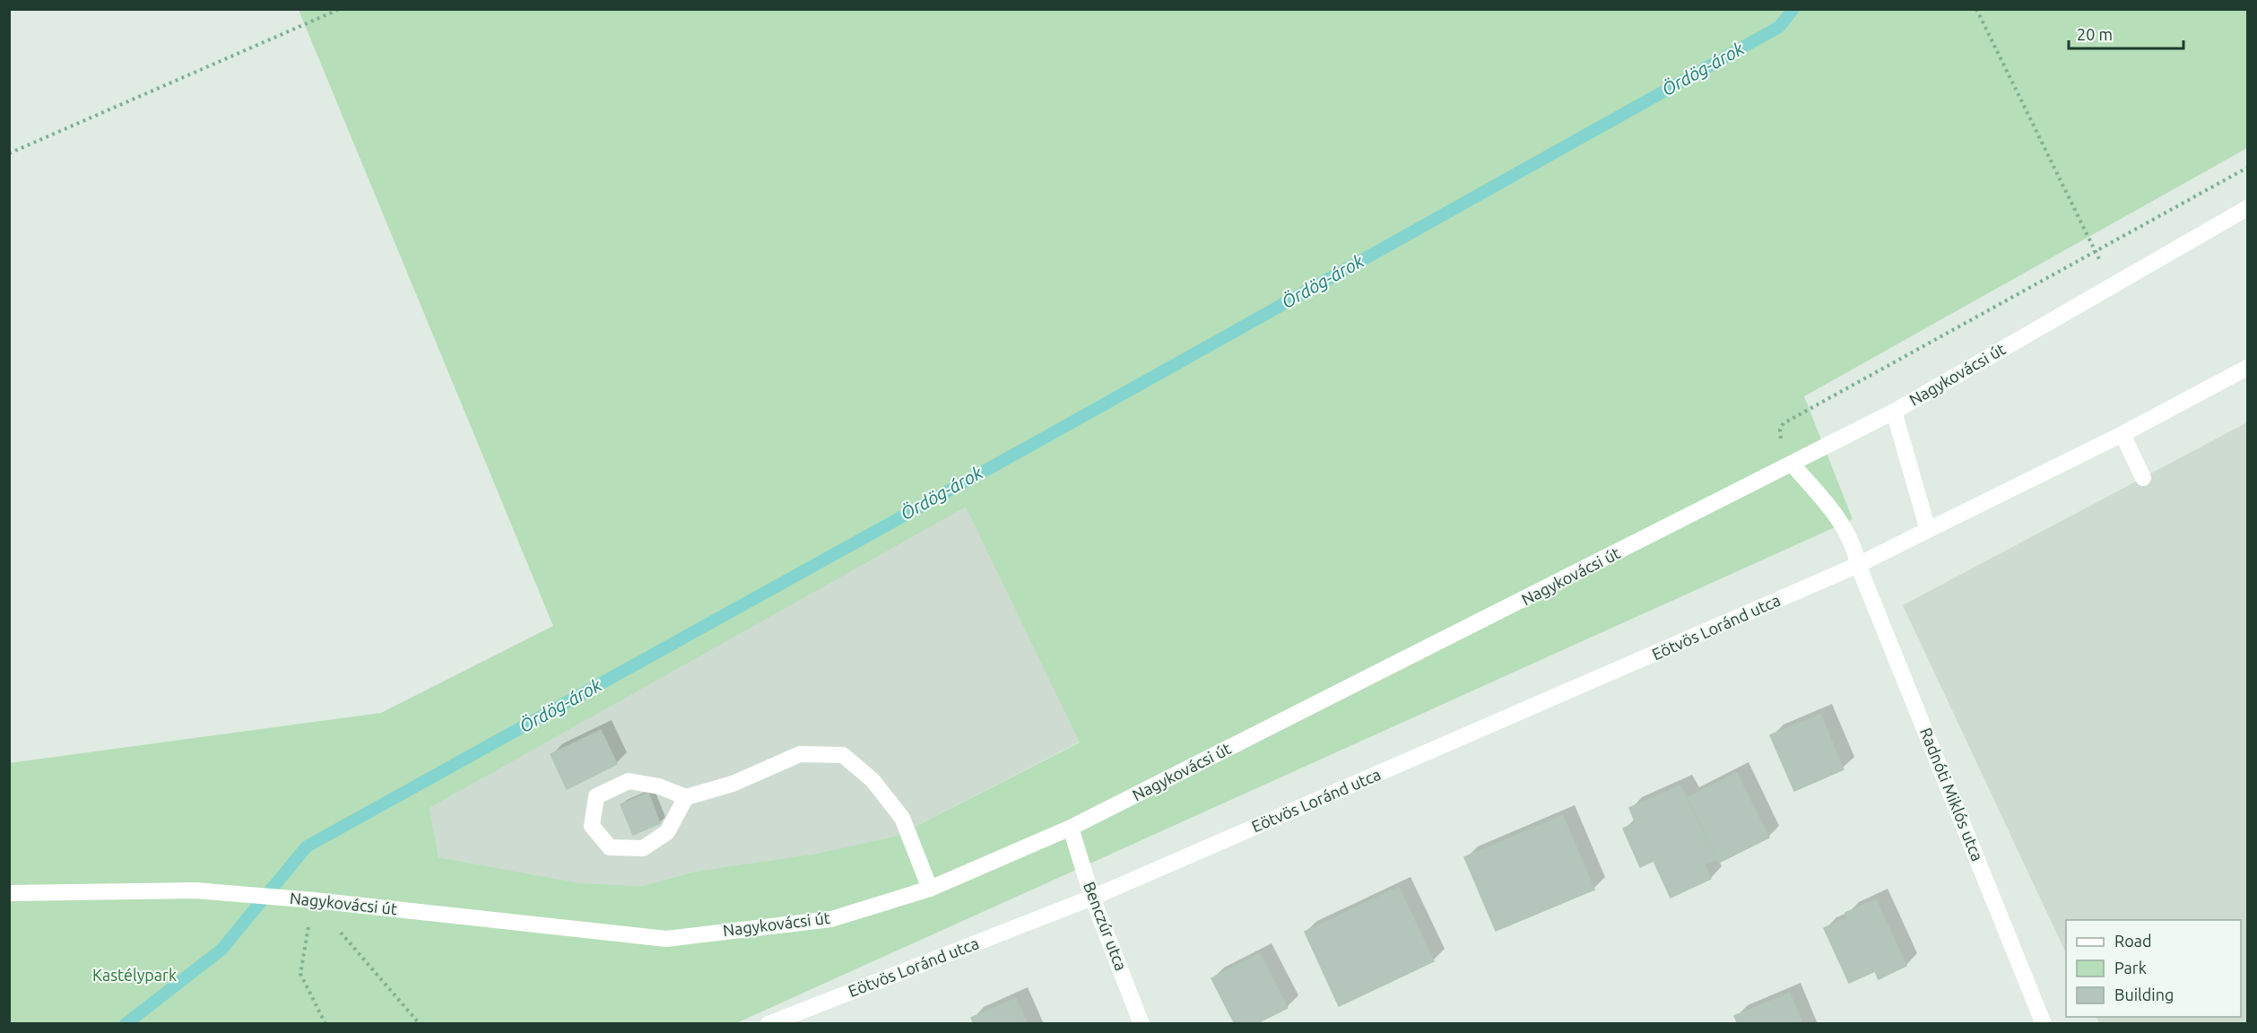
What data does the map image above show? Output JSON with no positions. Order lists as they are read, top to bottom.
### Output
{
  "streets": {
    "street": [
      "Nagykovácsi út",
      "Eötvös Loránd utca",
      "Radnóti Miklós utca",
      "Benczúr utca"
    ]
  },
  "crossings": [
    ["Nagykovácsi út", "Radnóti Miklós utca"],
    ["Nagykovácsi út", "Benczúr utca"],
    ["Eötvös Loránd utca", "Radnóti Miklós utca"],
    ["Eötvös Loránd utca", "Benczúr utca"]
  ],
  "water": ["Ördög-árok"],
  "parks": ["Kastélypark"],
  "legend": ["Road", "Park", "Building"],
  "scale_bar": "20 m"
}
